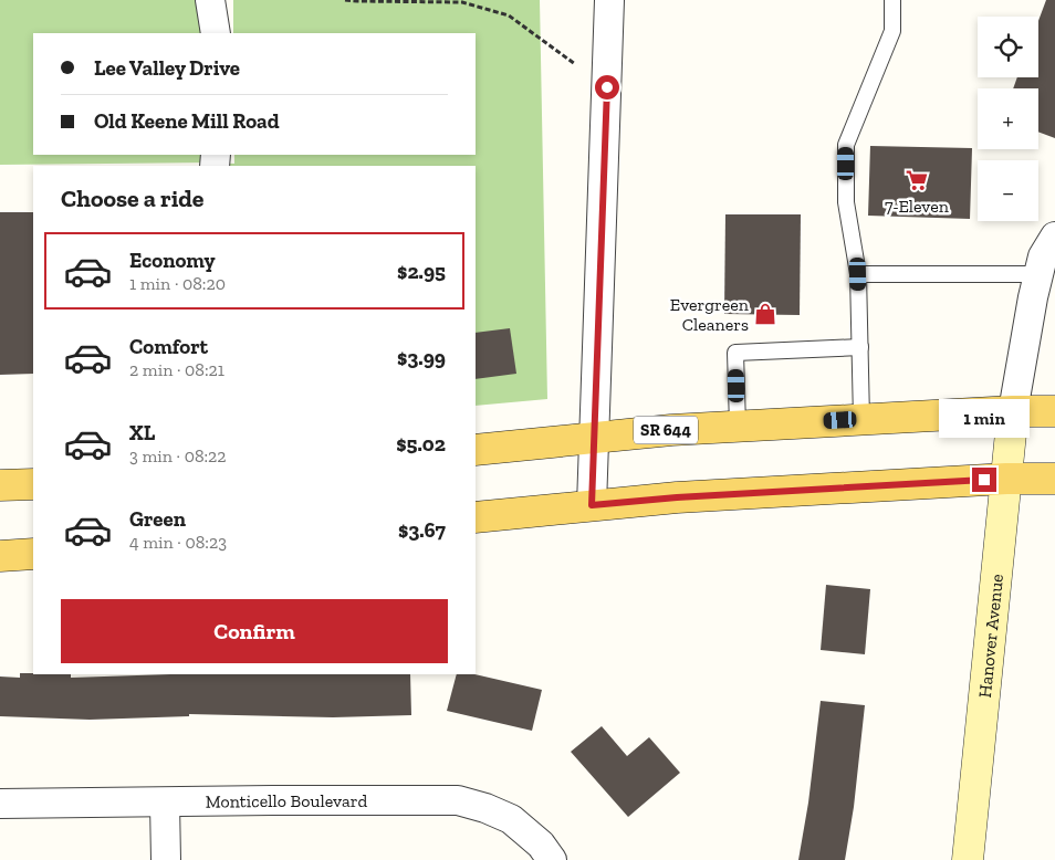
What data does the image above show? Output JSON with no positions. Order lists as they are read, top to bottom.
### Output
{
  "streets": {
    "main road": ["SR 644"],
    "street": ["Hanover Avenue", "Monticello Boulevard"]
  },
  "crossings": [
    ["SR 644", "Hanover Avenue"]
  ],
  "places": {
    "supermarket": ["7-Eleven"],
    "shop": ["Evergreen Cleaners"]
  },
  "page": {
    "map_buttons": ["+", "−"],
    "banner": ["Lee Valley Drive", "Old Keene Mill Road"],
    "heading": "Choose a ride",
    "list": [
      {
        "name": "Economy",
        "note": "1 min · 08:20",
        "value": "$2.95"
      },
      {
        "name": "Comfort",
        "note": "2 min · 08:21",
        "value": "$3.99"
      },
      {
        "name": "XL",
        "note": "3 min · 08:22",
        "value": "$5.02"
      },
      {
        "name": "Green",
        "note": "4 min · 08:23",
        "value": "$3.67"
      }
    ],
    "bubble": "1 min",
    "buttons": "Confirm"
  }
}
